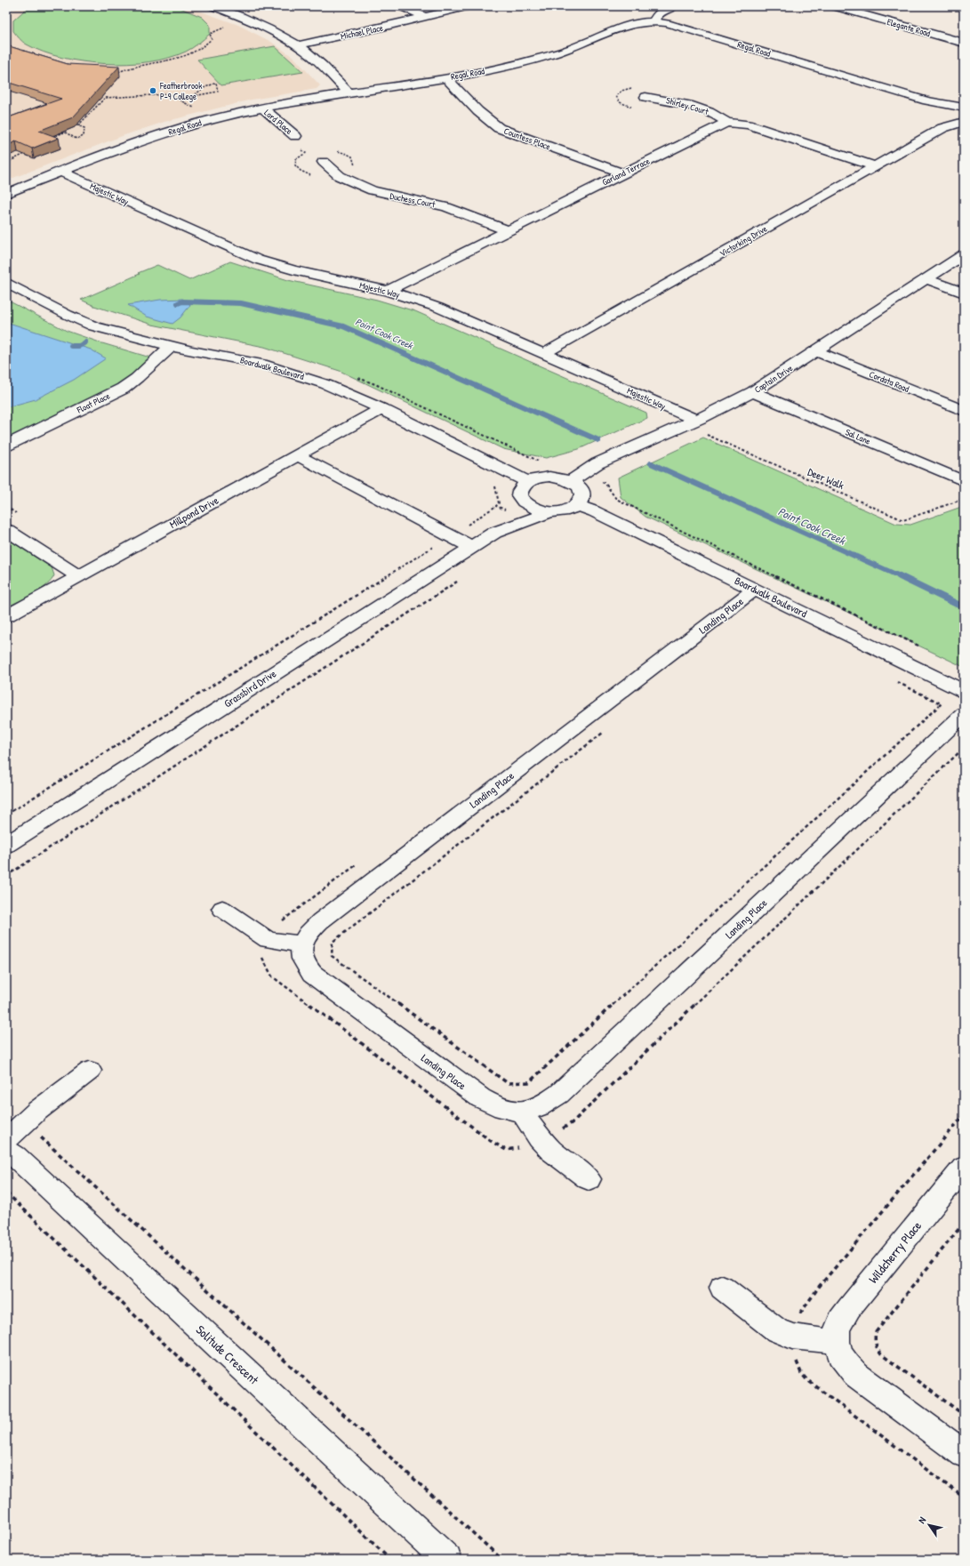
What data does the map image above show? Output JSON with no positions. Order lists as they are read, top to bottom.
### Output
{
  "streets": {
    "street": [
      "Elegante Road",
      "Michael Place",
      "Regal Road",
      "Shirley Court",
      "Lord Place",
      "Countess Place",
      "Garland Terrace",
      "Majestic Way",
      "Duchess Court",
      "Victorking Drive",
      "Boardwalk Boulevard",
      "Captain Drive",
      "Cordata Road",
      "Float Place",
      "Sal Lane",
      "Millpond Drive",
      "Landing Place",
      "Grassbird Drive",
      "Wildcherry Place",
      "Solitude Crescent"
    ],
    "path": ["Deer Walk"]
  },
  "crossings": [
    ["Regal Road", "Lord Place"],
    ["Regal Road", "Countess Place"],
    ["Regal Road", "Majestic Way"],
    ["Regal Road", "Victorking Drive"],
    ["Shirley Court", "Garland Terrace"],
    ["Countess Place", "Garland Terrace"],
    ["Garland Terrace", "Majestic Way"],
    ["Garland Terrace", "Duchess Court"],
    ["Garland Terrace", "Victorking Drive"],
    ["Majestic Way", "Victorking Drive"],
    ["Majestic Way", "Captain Drive"],
    ["Majestic Way", "Deer Walk"],
    ["Boardwalk Boulevard", "Captain Drive"],
    ["Boardwalk Boulevard", "Float Place"],
    ["Boardwalk Boulevard", "Millpond Drive"],
    ["Boardwalk Boulevard", "Landing Place"],
    ["Boardwalk Boulevard", "Grassbird Drive"],
    ["Captain Drive", "Cordata Road"],
    ["Captain Drive", "Sal Lane"],
    ["Captain Drive", "Deer Walk"],
    ["Captain Drive", "Grassbird Drive"]
  ],
  "water": ["Point Cook Creek"],
  "places": ["Featherbrook P-9 College"],
  "north": "top left"
}
